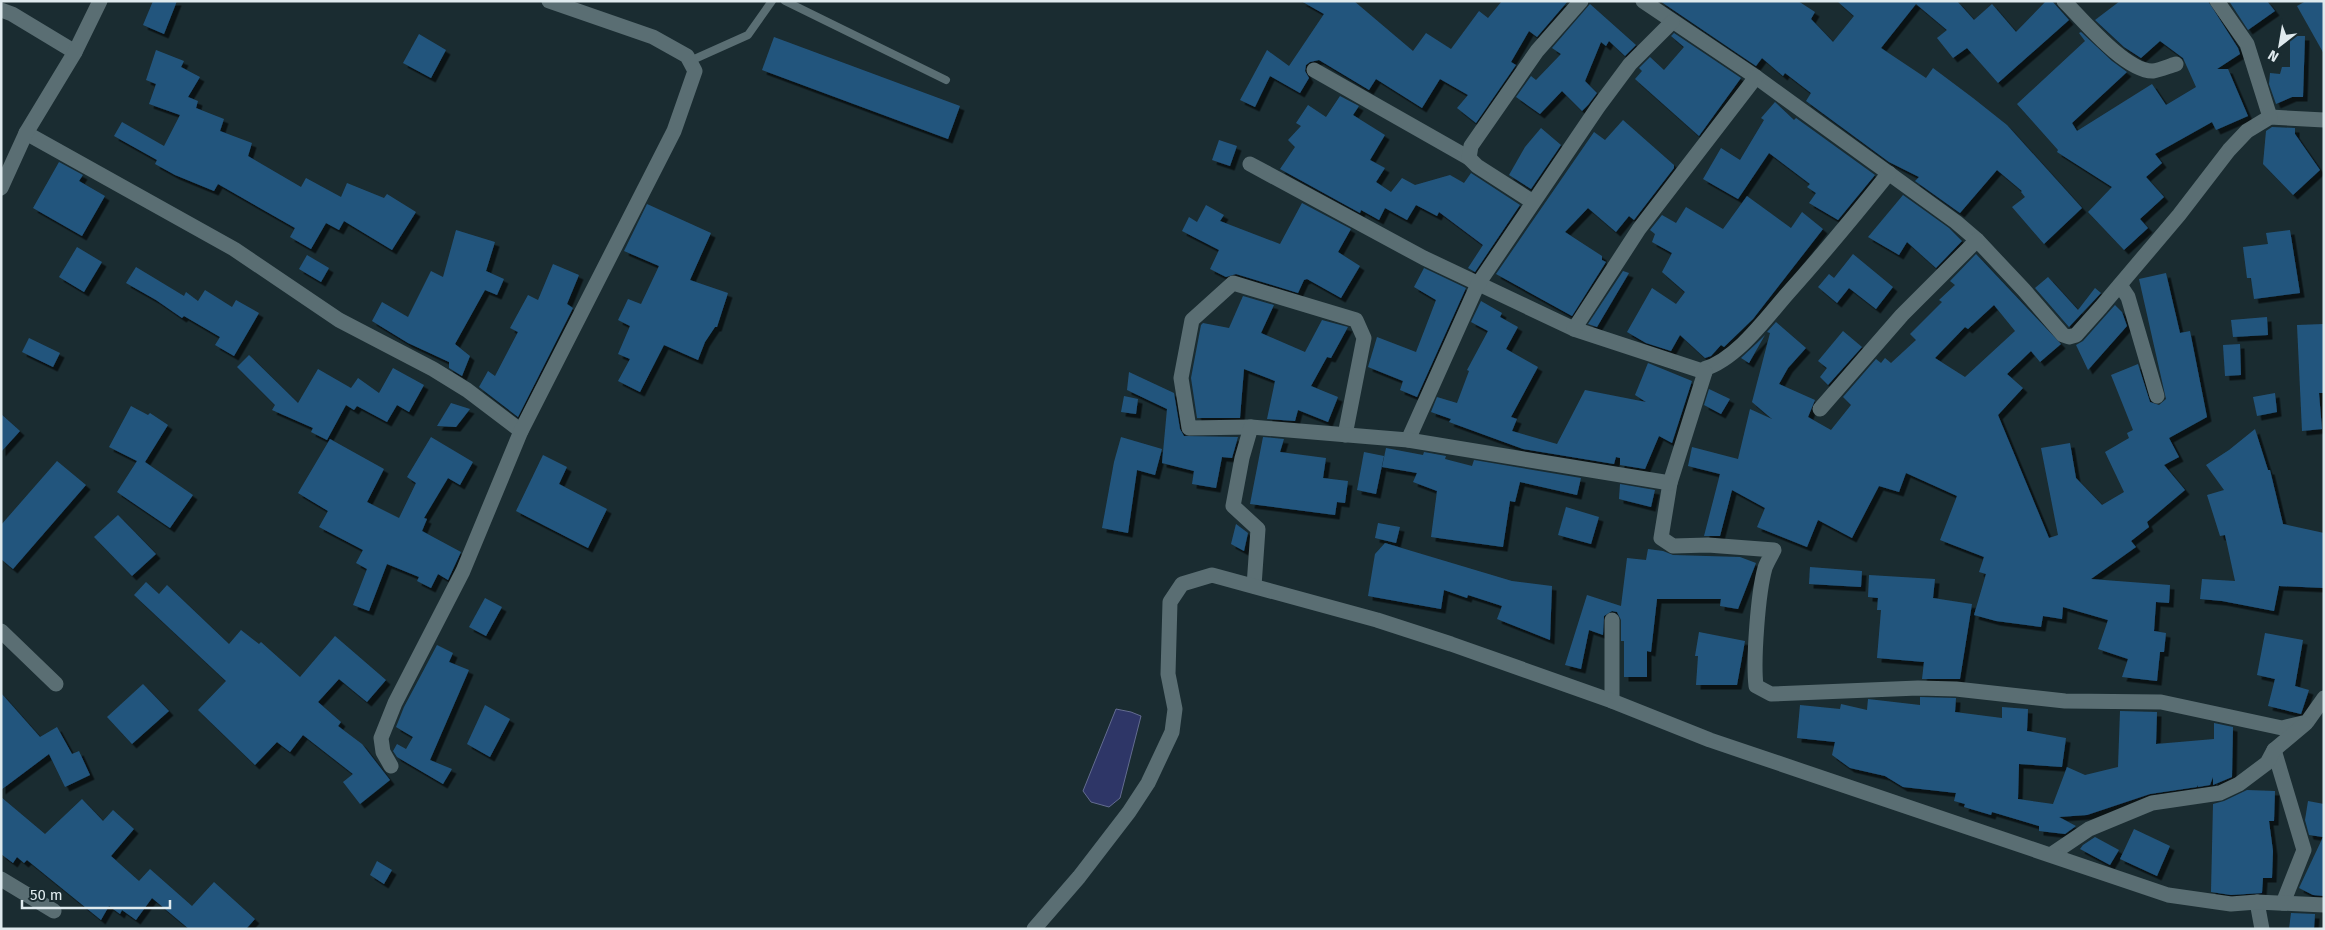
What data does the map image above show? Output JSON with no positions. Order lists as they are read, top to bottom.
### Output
{
  "scale_bar": "50 m",
  "north": "bottom left"
}
